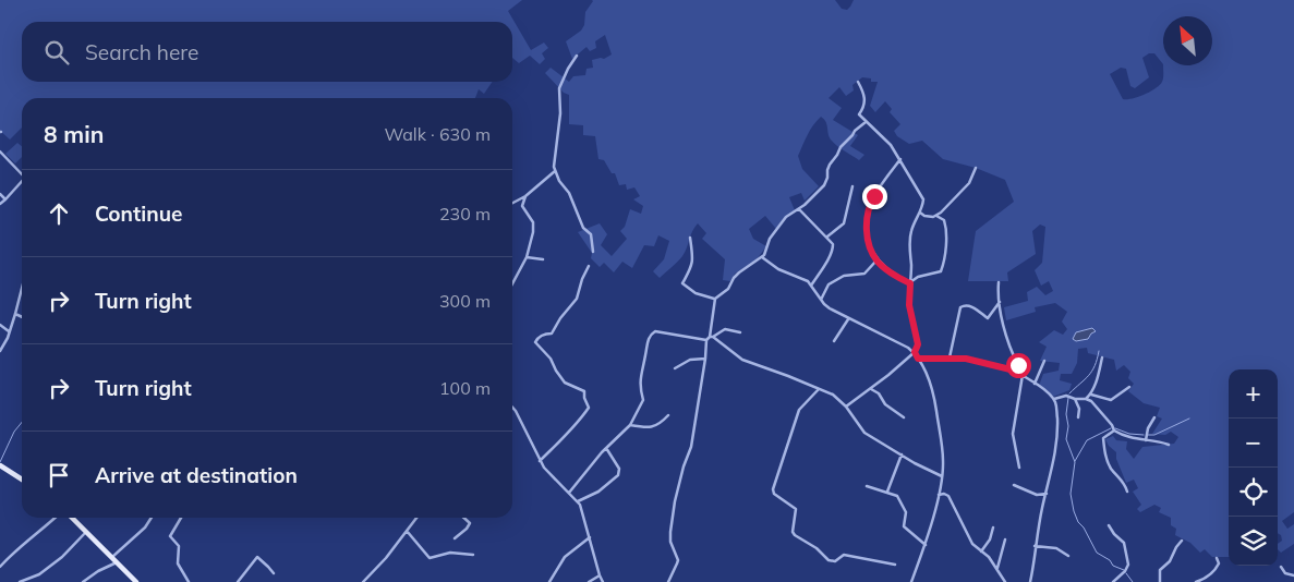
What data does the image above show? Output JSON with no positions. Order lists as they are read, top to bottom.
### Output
{
  "north": "top left",
  "page": {
    "search": "Search here",
    "heading": ["8 min", "Walk · 630 m"],
    "list": [
      ["Continue", "230 m"],
      ["Turn right", "300 m"],
      ["Turn right", "100 m"],
      "Arrive at destination"
    ],
    "map_buttons": ["+", "−"]
  }
}
